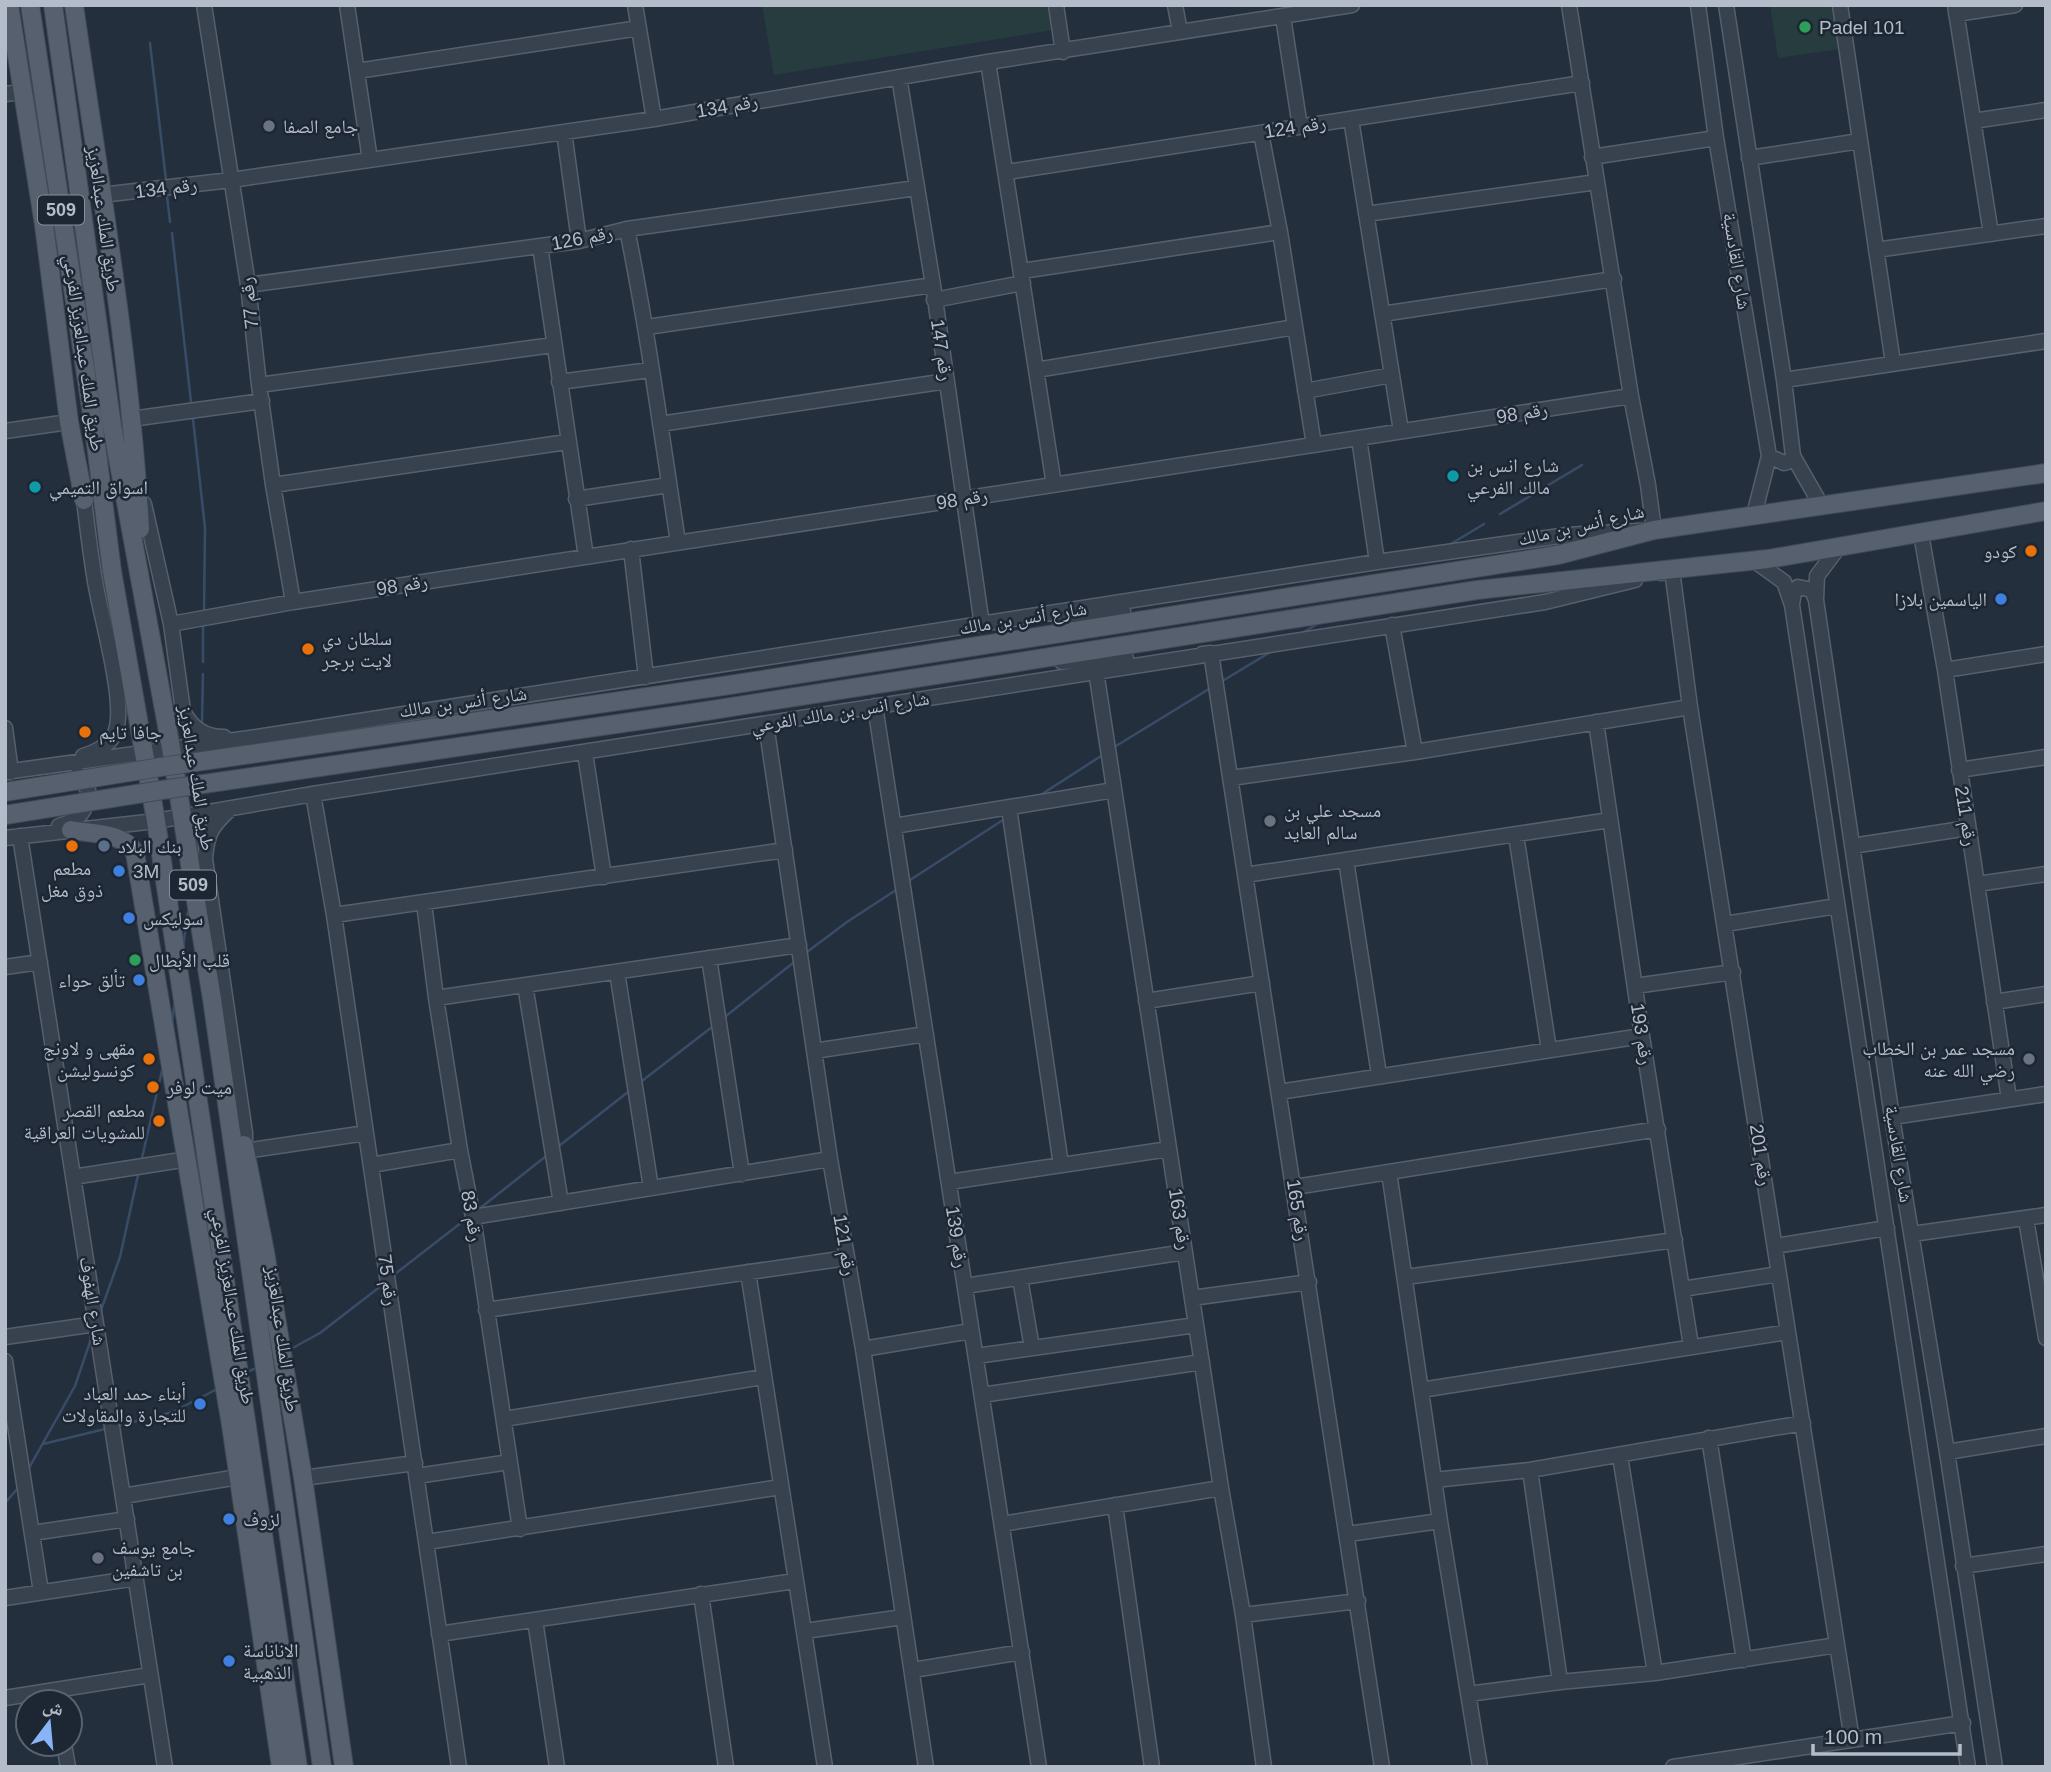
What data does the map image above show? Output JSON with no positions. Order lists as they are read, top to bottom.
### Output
{
  "streets": {
    "main road": [
      "509",
      "طريق الملك عبدالعزيز",
      "طريق الملك عبدالعزيز الفرعي",
      "شارع أنس بن مالك"
    ],
    "street": [
      "رقم 134",
      "رقم 124",
      "رقم 126",
      "شارع القادسية",
      "رقم 77",
      "رقم 147",
      "رقم 98",
      "شارع انس بن مالك الفرعي",
      "رقم 211",
      "رقم 193",
      "رقم 201",
      "رقم 165",
      "رقم 83",
      "رقم 163",
      "رقم 139",
      "رقم 121",
      "رقم 75",
      "شارع الهفوف"
    ]
  },
  "crossings": [
    ["رقم 134", "رقم 77"],
    ["رقم 134", "رقم 147"],
    ["رقم 134", "طريق الملك عبدالعزيز الفرعي"],
    ["509", "شارع انس بن مالك الفرعي"],
    ["طريق الملك عبدالعزيز", "طريق الملك عبدالعزيز الفرعي"],
    ["طريق الملك عبدالعزيز", "شارع انس بن مالك الفرعي"],
    ["رقم 126", "رقم 77"],
    ["رقم 126", "رقم 147"],
    ["شارع القادسية", "شارع أنس بن مالك"],
    ["رقم 77", "رقم 98"],
    ["رقم 147", "رقم 98"],
    ["طريق الملك عبدالعزيز الفرعي", "شارع انس بن مالك الفرعي"],
    ["شارع انس بن مالك الفرعي", "رقم 201"],
    ["شارع انس بن مالك الفرعي", "رقم 165"],
    ["شارع انس بن مالك الفرعي", "رقم 163"],
    ["شارع انس بن مالك الفرعي", "رقم 139"],
    ["شارع انس بن مالك الفرعي", "رقم 121"],
    ["شارع انس بن مالك الفرعي", "رقم 75"],
    ["شارع انس بن مالك الفرعي", "شارع الهفوف"]
  ],
  "places": [
    "Padel 101",
    "جامع الصفا",
    "شارع انس بن مالك الفرعي",
    "اسواق التميمي",
    "كودو",
    "الياسمين بلازا",
    "سلطان دي لايت برجر",
    "جافا تايم",
    "مسجد علي بن سالم العايد",
    "مطعم ذوق مغل",
    "بنك البلاد",
    "3M",
    "سوليكس",
    "قلب الأبطال",
    "تألق حواء",
    "مقهى و لاونج كونسوليشن",
    "مسجد عمر بن الخطاب رضي الله عنه",
    "ميت لوفر",
    "مطعم القصر للمشويات العراقية",
    "أبناء حمد العباد للتجارة والمقاولات",
    "لزوف",
    "جامع يوسف بن تاشفين",
    "الاناناسة الذهبية"
  ],
  "scale_bar": "100 m",
  "north": "top"
}
